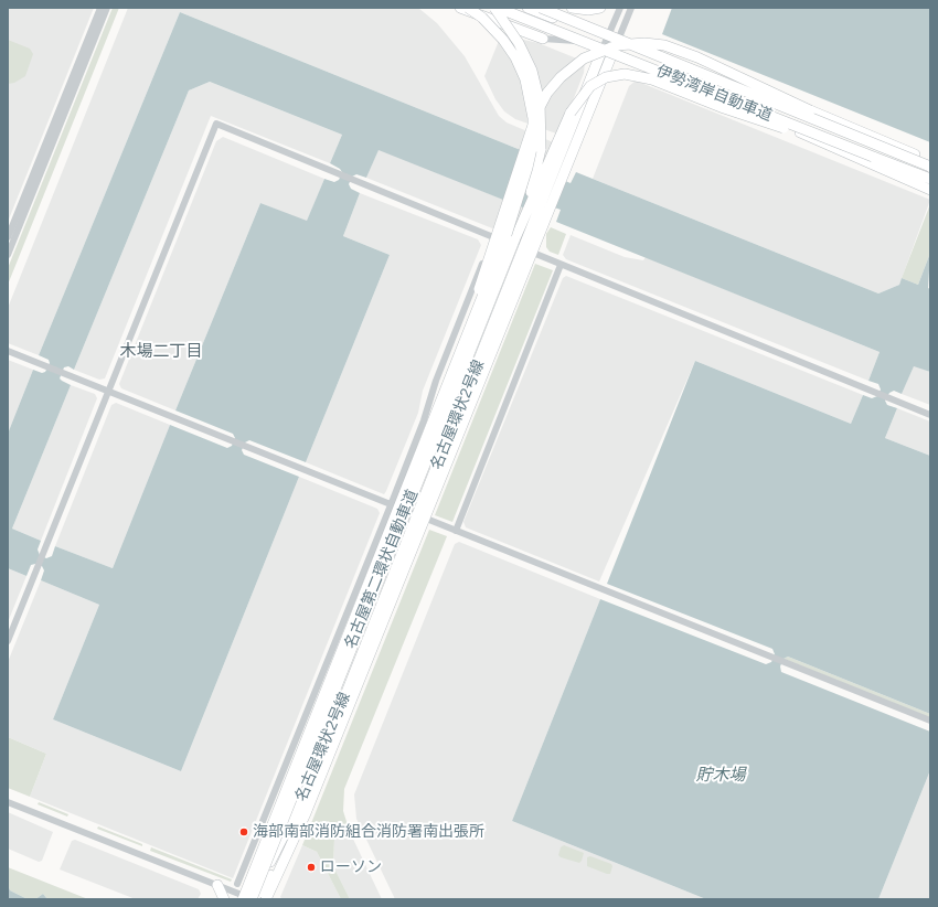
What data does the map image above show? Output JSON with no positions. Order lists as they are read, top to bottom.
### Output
{
  "streets": {
    "highway": ["伊勢湾岸自動車道", "名古屋環状2号線", "名古屋第二環状自動車道"]
  },
  "crossings": [
    ["名古屋環状2号線", "名古屋第二環状自動車道"]
  ],
  "districts": ["木場二丁目"],
  "water": ["貯木場"],
  "places": ["海部南部消防組合消防署南出張所", "ローソン"]
}
